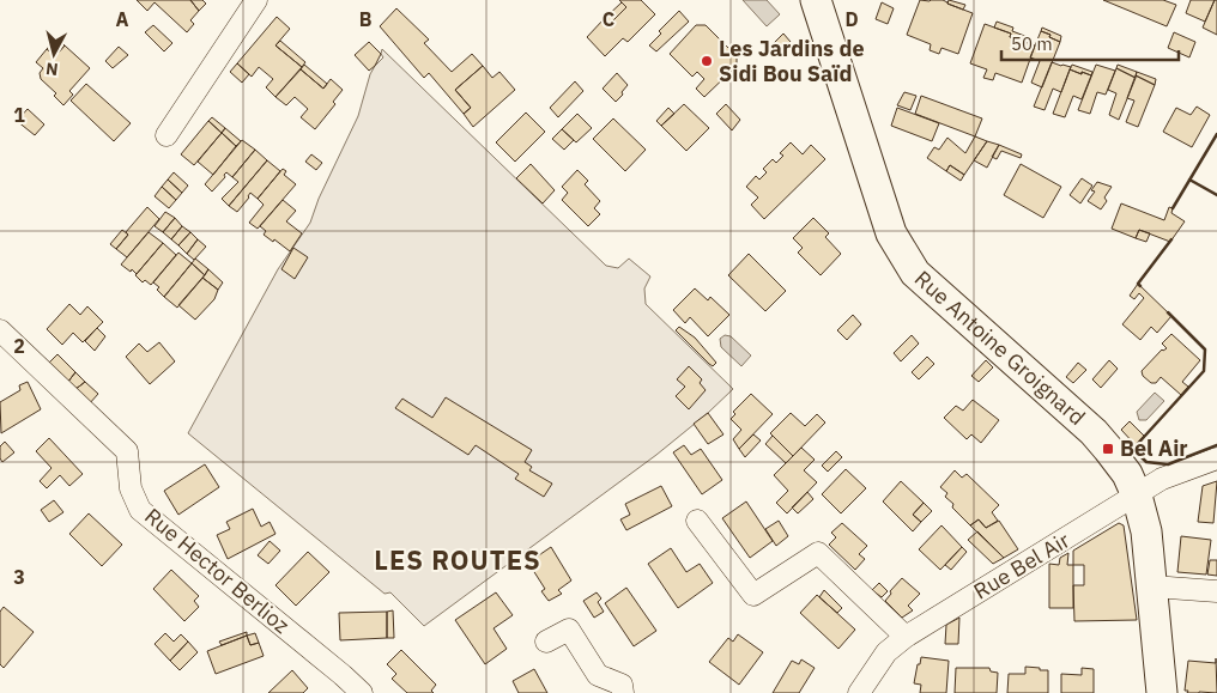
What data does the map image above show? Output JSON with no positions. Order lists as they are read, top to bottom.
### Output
{
  "streets": {
    "main road": ["Rue Antoine Groignard"],
    "street": ["Rue Bel Air", "Rue Hector Berlioz"]
  },
  "crossings": [
    ["Rue Antoine Groignard", "Rue Bel Air"]
  ],
  "districts": ["LES ROUTES"],
  "places": {
    "other": ["Les Jardins de Sidi Bou Saïd"],
    "transit": ["Bel Air"]
  },
  "scale_bar": "50 m",
  "north": "bottom",
  "grid": {
    "columns": [
      "A",
      "B",
      "C",
      "D"
    ],
    "rows": ["1", "2", "3"]
  }
}
